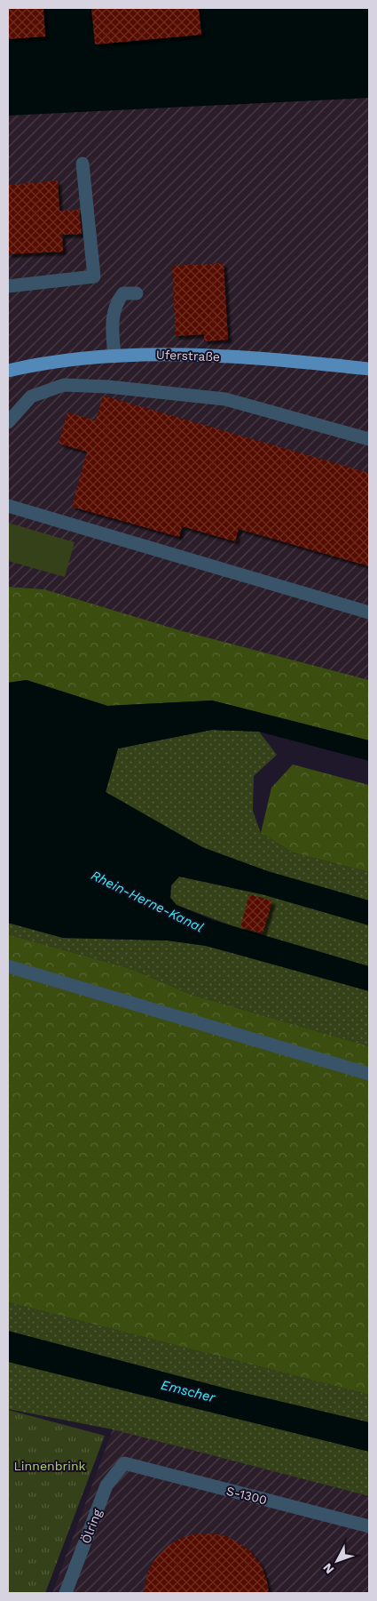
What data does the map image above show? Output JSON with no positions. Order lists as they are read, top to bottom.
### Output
{
  "streets": {
    "main road": ["Uferstraße"],
    "lane": ["S-1300", "Ölring"]
  },
  "crossings": [
    ["S-1300", "Ölring"]
  ],
  "water": ["Rhein-Herne-Kanal", "Emscher"],
  "parks": ["Linnenbrink"],
  "north": "bottom left"
}
